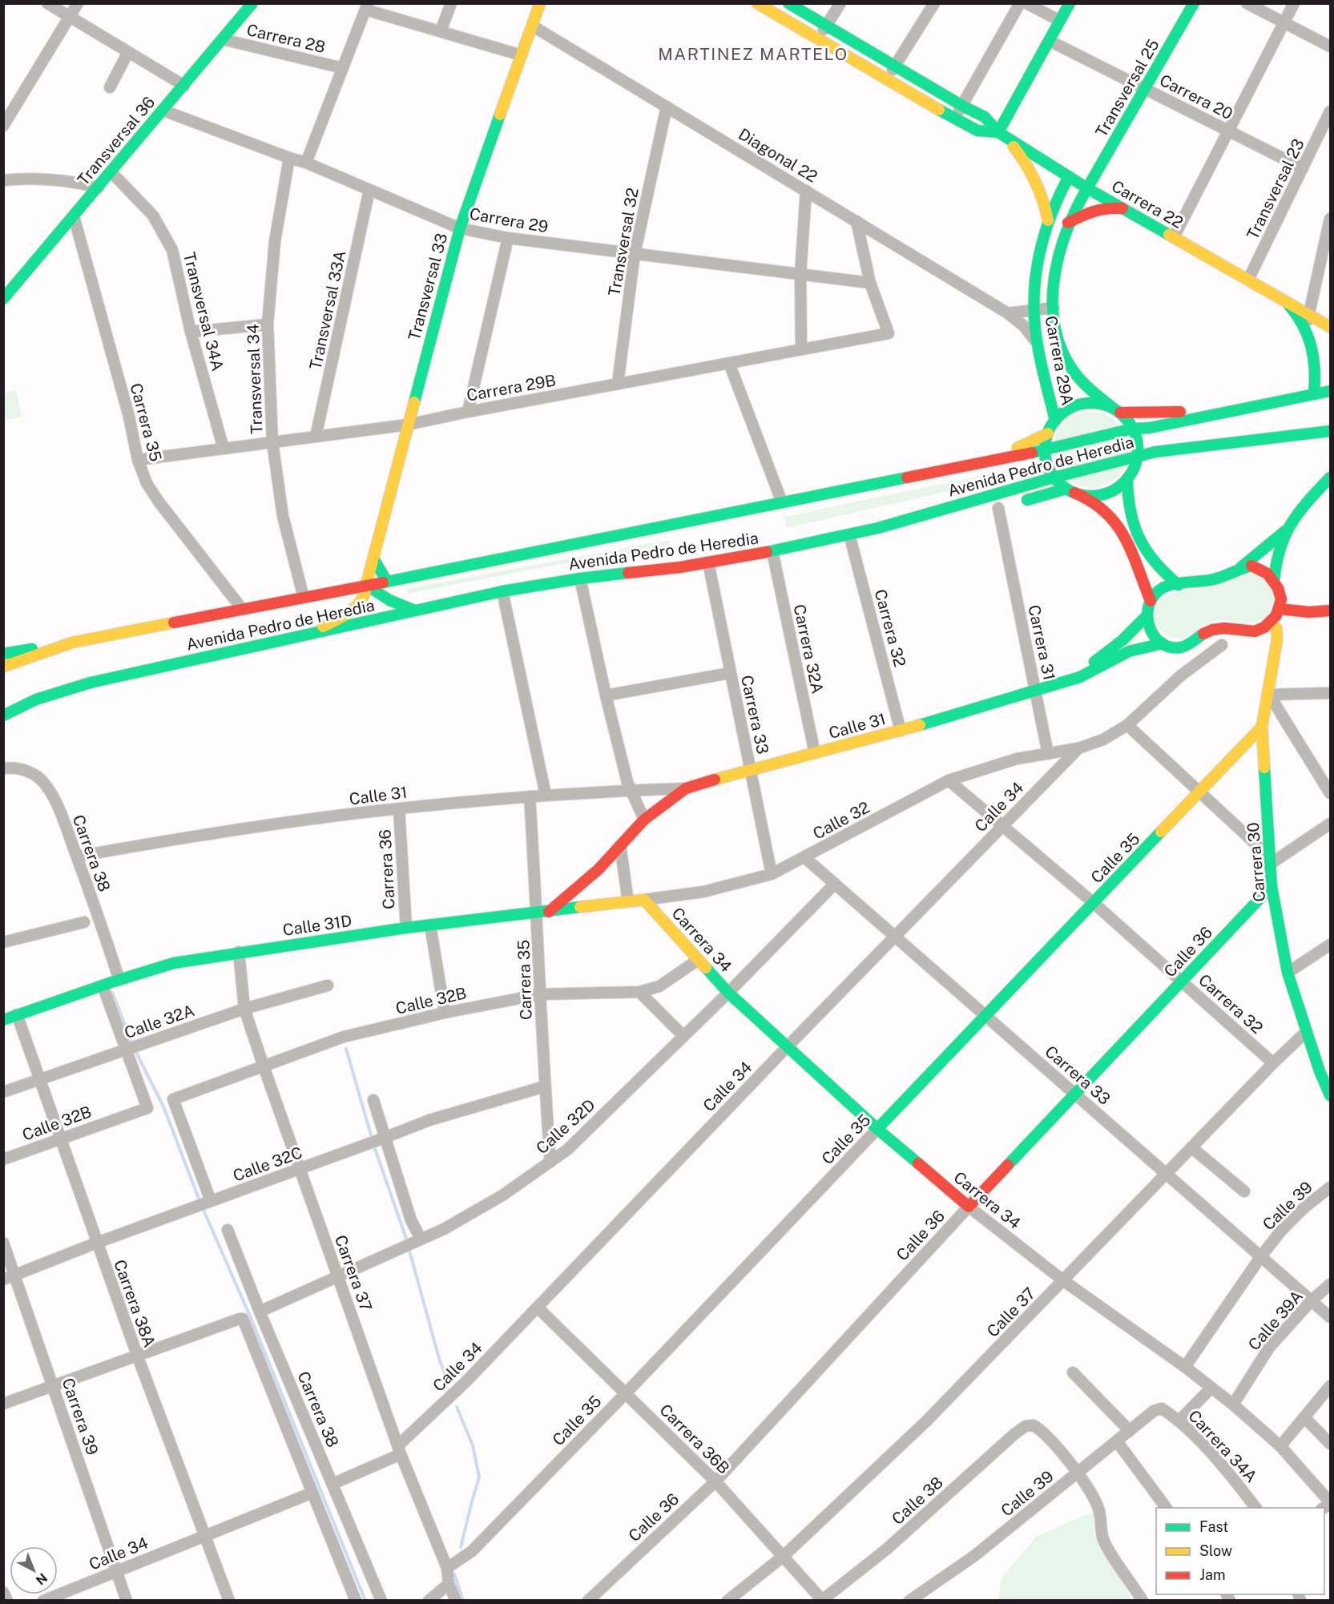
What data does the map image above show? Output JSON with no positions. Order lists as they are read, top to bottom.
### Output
{
  "streets": {
    "main road": [
      "Transversal 25",
      "Transversal 36",
      "Carrera 22",
      "Transversal 33",
      "Carrera 29A",
      "Avenida Pedro de Heredia",
      "Calle 31",
      "Calle 35",
      "Carrera 30",
      "Calle 31D",
      "Carrera 34",
      "Calle 36"
    ],
    "street": [
      "Carrera 28",
      "Carrera 20",
      "Diagonal 22",
      "Transversal 23",
      "Carrera 29",
      "Transversal 32",
      "Transversal 33A",
      "Transversal 34A",
      "Transversal 34",
      "Carrera 29B",
      "Carrera 35",
      "Carrera 32",
      "Carrera 31",
      "Carrera 32A",
      "Carrera 33",
      "Calle 34",
      "Calle 32",
      "Carrera 38",
      "Carrera 36",
      "Calle 32B",
      "Calle 32A",
      "Calle 32D",
      "Calle 32C",
      "Calle 39",
      "Carrera 37",
      "Carrera 38A",
      "Calle 37",
      "Calle 39A",
      "Carrera 39",
      "Carrera 36B",
      "Carrera 34A",
      "Calle 38"
    ]
  },
  "crossings": [
    ["Carrera 28", "Transversal 36"],
    ["Transversal 25", "Carrera 20"],
    ["Transversal 25", "Carrera 22"],
    ["Transversal 25", "Carrera 29A"],
    ["Carrera 20", "Transversal 23"],
    ["Transversal 36", "Carrera 29"],
    ["Transversal 36", "Transversal 34A"],
    ["Transversal 36", "Carrera 35"],
    ["Diagonal 22", "Transversal 32"],
    ["Diagonal 22", "Transversal 33"],
    ["Diagonal 22", "Carrera 29A"],
    ["Transversal 23", "Carrera 22"],
    ["Carrera 22", "Carrera 29A"],
    ["Carrera 22", "Avenida Pedro de Heredia"],
    ["Carrera 29", "Transversal 32"],
    ["Carrera 29", "Transversal 33"],
    ["Carrera 29", "Transversal 33A"],
    ["Carrera 29", "Transversal 34"],
    ["Carrera 29", "Carrera 29B"],
    ["Transversal 32", "Carrera 29B"],
    ["Transversal 33", "Carrera 29B"],
    ["Transversal 33", "Avenida Pedro de Heredia"],
    ["Transversal 33A", "Carrera 29B"],
    ["Transversal 34A", "Carrera 29B"],
    ["Carrera 29A", "Avenida Pedro de Heredia"],
    ["Transversal 34", "Carrera 29B"],
    ["Transversal 34", "Avenida Pedro de Heredia"],
    ["Carrera 29B", "Carrera 35"],
    ["Carrera 35", "Avenida Pedro de Heredia"],
    ["Carrera 35", "Calle 31"],
    ["Carrera 35", "Calle 31D"],
    ["Carrera 35", "Calle 32B"],
    ["Carrera 35", "Calle 32D"],
    ["Carrera 35", "Calle 32C"],
    ["Avenida Pedro de Heredia", "Carrera 32"],
    ["Avenida Pedro de Heredia", "Carrera 32A"],
    ["Avenida Pedro de Heredia", "Carrera 33"],
    ["Carrera 32", "Calle 31"],
    ["Carrera 32", "Calle 34"],
    ["Carrera 32", "Calle 32"],
    ["Carrera 32", "Calle 35"],
    ["Carrera 32", "Calle 36"],
    ["Carrera 32", "Calle 37"],
    ["Carrera 31", "Calle 31"],
    ["Carrera 31", "Calle 32"],
    ["Carrera 32A", "Calle 31"],
    ["Carrera 33", "Calle 31"],
    ["Carrera 33", "Calle 34"],
    ["Carrera 33", "Calle 32"],
    ["Carrera 33", "Calle 35"],
    ["Carrera 33", "Calle 36"],
    ["Carrera 33", "Calle 32D"],
    ["Carrera 33", "Calle 39"],
    ["Carrera 33", "Calle 37"],
    ["Carrera 33", "Calle 39A"],
    ["Calle 31", "Carrera 38"],
    ["Calle 31", "Carrera 30"],
    ["Calle 31", "Carrera 36"],
    ["Calle 31", "Calle 31D"],
    ["Calle 34", "Carrera 38"],
    ["Calle 34", "Carrera 34"],
    ["Calle 34", "Carrera 37"],
    ["Calle 34", "Carrera 38A"],
    ["Calle 34", "Carrera 39"],
    ["Calle 34", "Carrera 36B"],
    ["Calle 32", "Calle 31D"],
    ["Calle 32", "Carrera 34"],
    ["Carrera 38", "Calle 31D"],
    ["Carrera 38", "Calle 32D"],
    ["Calle 35", "Carrera 30"],
    ["Calle 35", "Carrera 34"],
    ["Calle 35", "Carrera 37"],
    ["Calle 35", "Carrera 36B"],
    ["Carrera 30", "Calle 36"],
    ["Carrera 30", "Calle 37"],
    ["Carrera 36", "Calle 31D"],
    ["Calle 31D", "Carrera 34"],
    ["Calle 31D", "Carrera 37"],
    ["Calle 31D", "Carrera 38A"],
    ["Carrera 34", "Calle 36"],
    ["Carrera 34", "Calle 32B"],
    ["Carrera 34", "Calle 32D"],
    ["Carrera 34", "Calle 39"],
    ["Carrera 34", "Calle 37"],
    ["Carrera 34", "Calle 39A"],
    ["Calle 36", "Carrera 36B"],
    ["Calle 32B", "Calle 32A"],
    ["Calle 32B", "Calle 32C"],
    ["Calle 32B", "Carrera 37"],
    ["Calle 32B", "Carrera 38A"],
    ["Calle 32A", "Carrera 37"],
    ["Calle 32A", "Carrera 38A"],
    ["Calle 32D", "Carrera 37"],
    ["Calle 32C", "Carrera 37"],
    ["Calle 32C", "Carrera 38A"],
    ["Calle 32C", "Carrera 39"],
    ["Calle 39", "Carrera 34A"],
    ["Calle 39", "Calle 38"],
    ["Calle 37", "Carrera 36B"],
    ["Carrera 36B", "Calle 38"]
  ],
  "districts": ["MARTINEZ MARTELO"],
  "legend": ["Fast", "Slow", "Jam"],
  "north": "bottom right"
}
